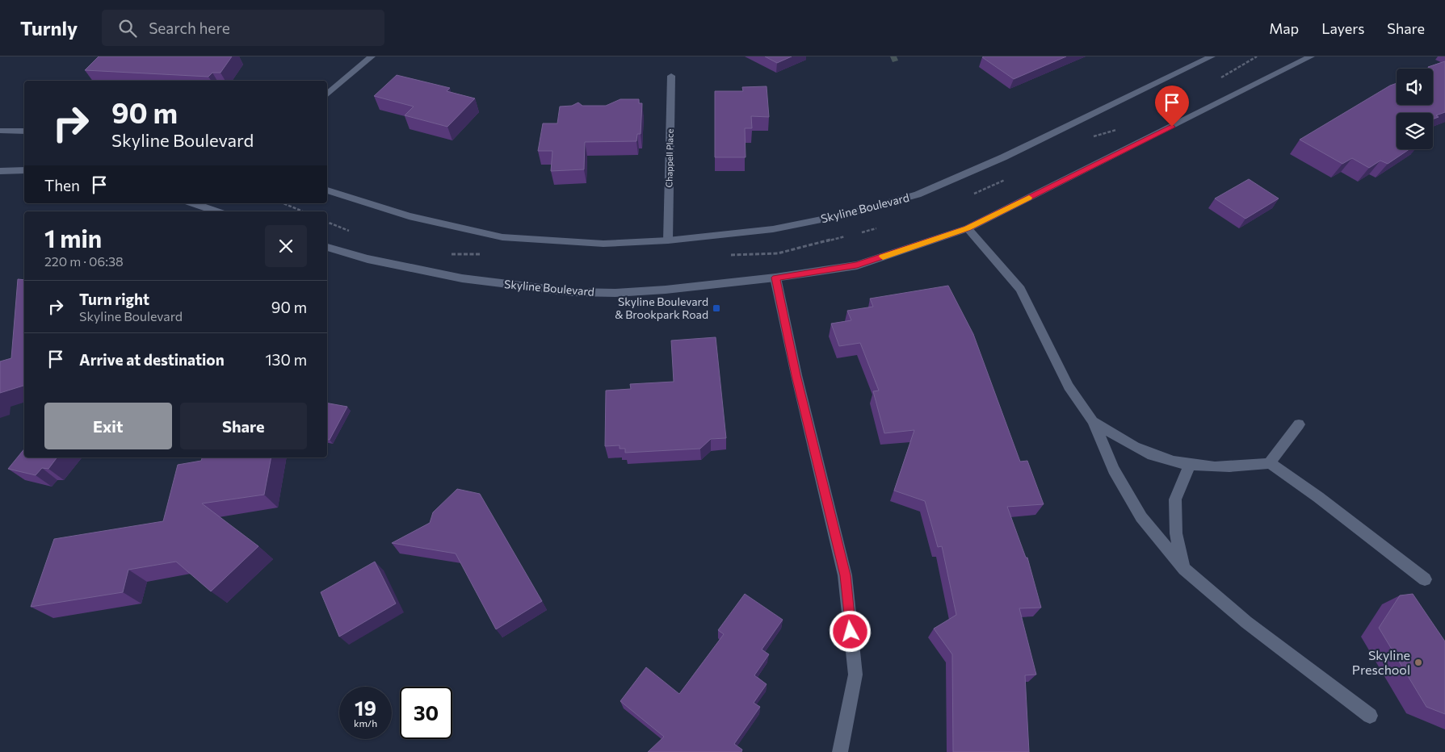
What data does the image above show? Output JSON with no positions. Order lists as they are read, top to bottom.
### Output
{
  "streets": {
    "main road": ["Chappell Place", "Skyline Boulevard"]
  },
  "crossings": [
    ["Chappell Place", "Skyline Boulevard"]
  ],
  "places": {
    "transit": ["Skyline Boulevard & Brookpark Road"],
    "other": ["Skyline Preschool"]
  },
  "page": {
    "header": "Turnly",
    "search": "Search here",
    "nav": ["Map", "Layers", "Share"],
    "turn": ["90 m", "Skyline Boulevard"],
    "then": "Then",
    "heading": ["1 min", "220 m · 06:38"],
    "list": [
      {
        "name": "Turn right",
        "note": "Skyline Boulevard",
        "value": "90 m"
      },
      {
        "name": "Arrive at destination",
        "value": "130 m"
      }
    ],
    "buttons": ["Exit", "Share"],
    "speed": "19 km/h",
    "limit": "30"
  }
}
